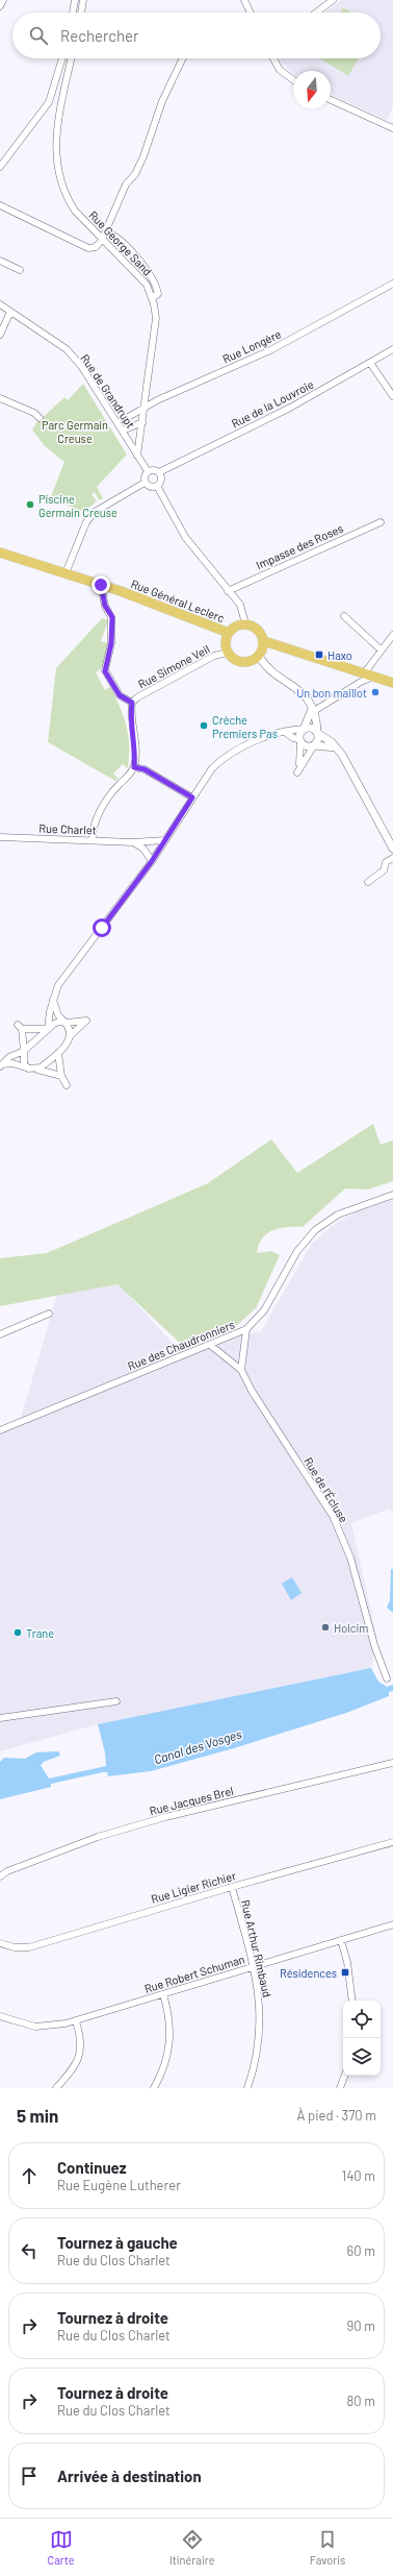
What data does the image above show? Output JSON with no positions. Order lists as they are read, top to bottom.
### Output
{
  "streets": {
    "main road": ["Rue Général Leclerc"],
    "street": [
      "Rue George Sand",
      "Rue Longère",
      "Rue de Grandrupt",
      "Rue de la Louvroie",
      "Impasse des Roses",
      "Rue Simone Veil",
      "Rue Charlet",
      "Rue des Chaudronniers",
      "Rue de l'Écluse",
      "Rue Jacques Brel",
      "Rue Ligier Richier",
      "Rue Arthur Rimbaud",
      "Rue Robert Schuman"
    ]
  },
  "crossings": [
    ["Rue George Sand", "Rue Longère"],
    ["Rue George Sand", "Rue de Grandrupt"],
    ["Rue Longère", "Rue de Grandrupt"],
    ["Rue de Grandrupt", "Rue de la Louvroie"],
    ["Rue Général Leclerc", "Rue Simone Veil"],
    ["Rue des Chaudronniers", "Rue de l'Écluse"],
    ["Rue Ligier Richier", "Rue Arthur Rimbaud"],
    ["Rue Arthur Rimbaud", "Rue Robert Schuman"]
  ],
  "water": ["Canal des Vosges"],
  "parks": ["Parc Germain Creuse"],
  "places": {
    "other": [
      "Piscine Germain Creuse",
      "Un bon maillot",
      "Crèche Premiers Pas",
      "Holcim",
      "Trane"
    ],
    "transit": ["Haxo", "Résidences"]
  },
  "north": "bottom",
  "page": {
    "search": "Rechercher",
    "heading": ["5 min", "À pied · 370 m"],
    "list": [
      ["Continuez", "Rue Eugène Lutherer", "140 m"],
      ["Tournez à gauche", "Rue du Clos Charlet", "60 m"],
      ["Tournez à droite", "Rue du Clos Charlet", "90 m"],
      ["Tournez à droite", "Rue du Clos Charlet", "80 m"],
      "Arrivée à destination"
    ],
    "nav": ["Carte", "Itinéraire", "Favoris"]
  }
}
